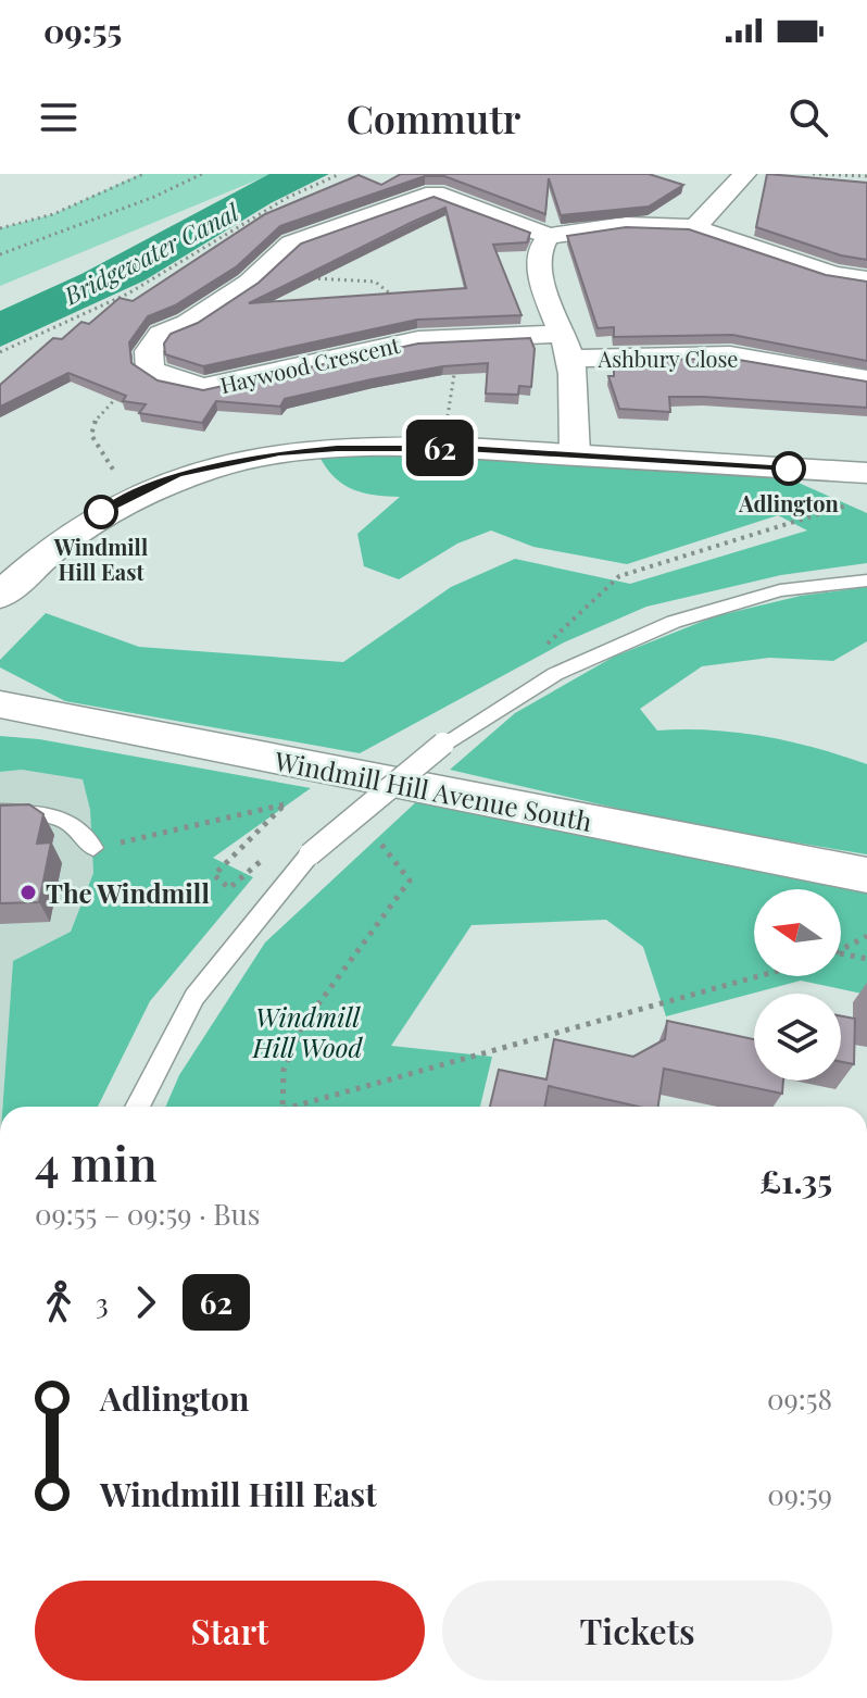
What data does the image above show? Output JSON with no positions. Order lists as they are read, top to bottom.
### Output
{
  "streets": {
    "street": ["Ashbury Close", "Haywood Crescent", "Windmill Hill Avenue South"]
  },
  "crossings": [
    ["Ashbury Close", "Haywood Crescent"]
  ],
  "water": ["Bridgewater Canal"],
  "parks": ["Windmill Hill Wood"],
  "places": ["Adlington", "Windmill Hill East", "The Windmill"],
  "lines": ["bus line 62"],
  "north": "left",
  "page": {
    "status": "09:55",
    "header": "Commutr",
    "on_map": "62",
    "heading": ["4 min", "09:55 – 09:59 · Bus", "£1.35"],
    "legs": ["3", "62"],
    "list": [
      {
        "name": "Adlington",
        "value": "09:58"
      },
      {
        "name": "Windmill Hill East",
        "value": "09:59"
      }
    ],
    "buttons": ["Start", "Tickets"]
  }
}
